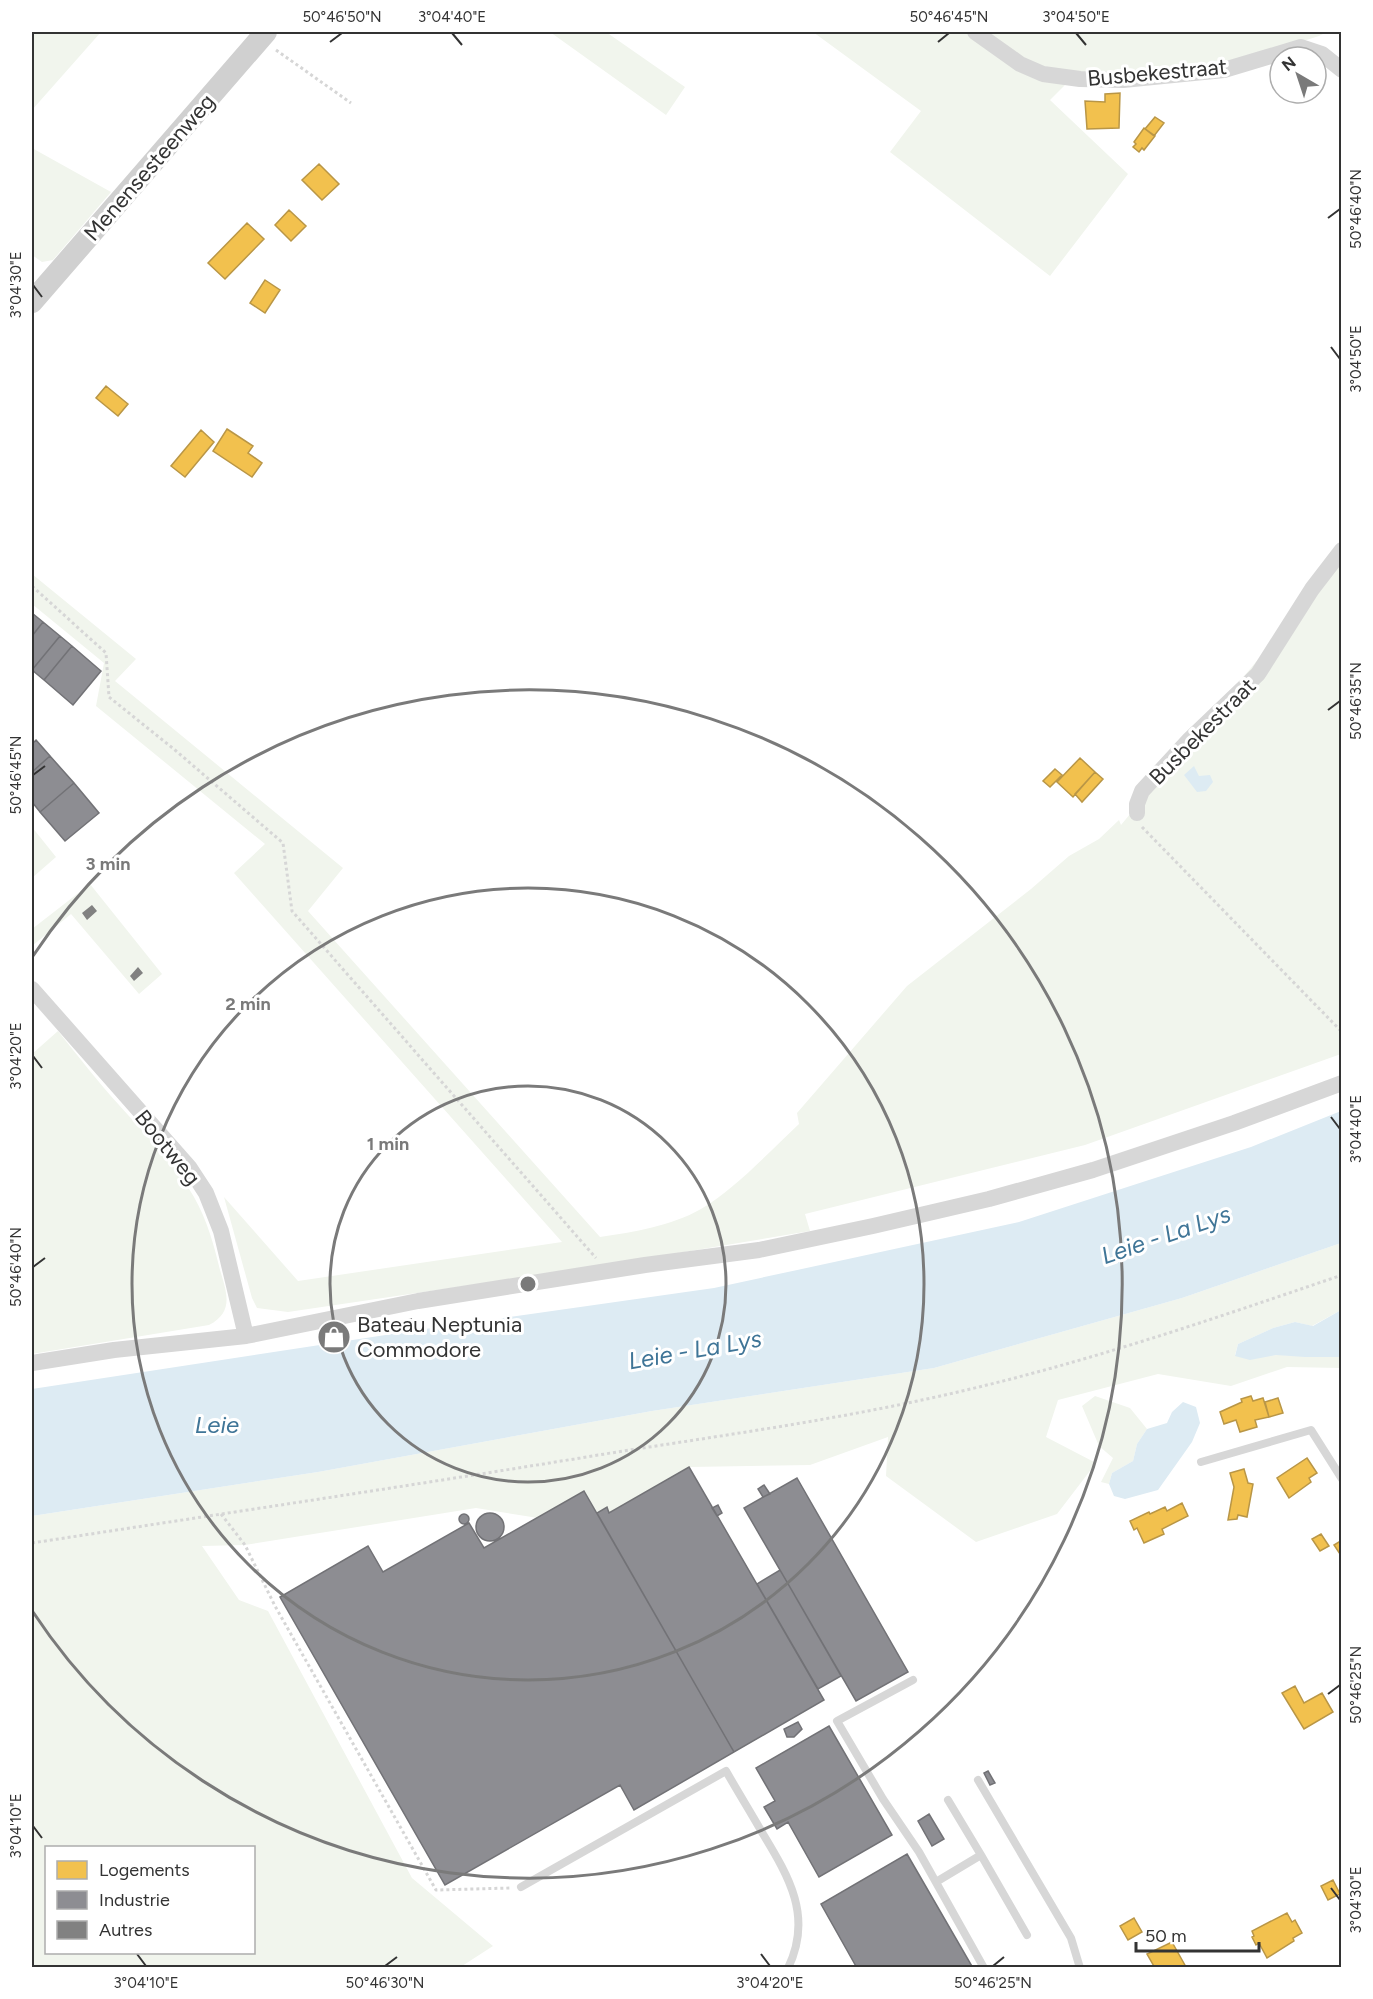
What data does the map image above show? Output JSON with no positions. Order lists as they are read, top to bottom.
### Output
{
  "streets": {
    "street": ["Busbekestraat", "Menensesteenweg", "Bootweg"]
  },
  "water": ["Leie - La Lys", "Leie"],
  "places": {
    "shop": ["Bateau Neptunia Commodore"]
  },
  "legend": ["Logements", "Industrie", "Autres"],
  "scale_bar": "50 m",
  "north": "top left",
  "coordinates": [
    "50°46'50\"N",
    "3°04'40\"E",
    "50°46'45\"N",
    "3°04'50\"E",
    "50°46'40\"N",
    "3°04'30\"E",
    "50°46'35\"N",
    "3°04'20\"E",
    "50°46'25\"N",
    "3°04'10\"E",
    "50°46'30\"N"
  ],
  "rings": ["3 min", "2 min", "1 min"]
}
